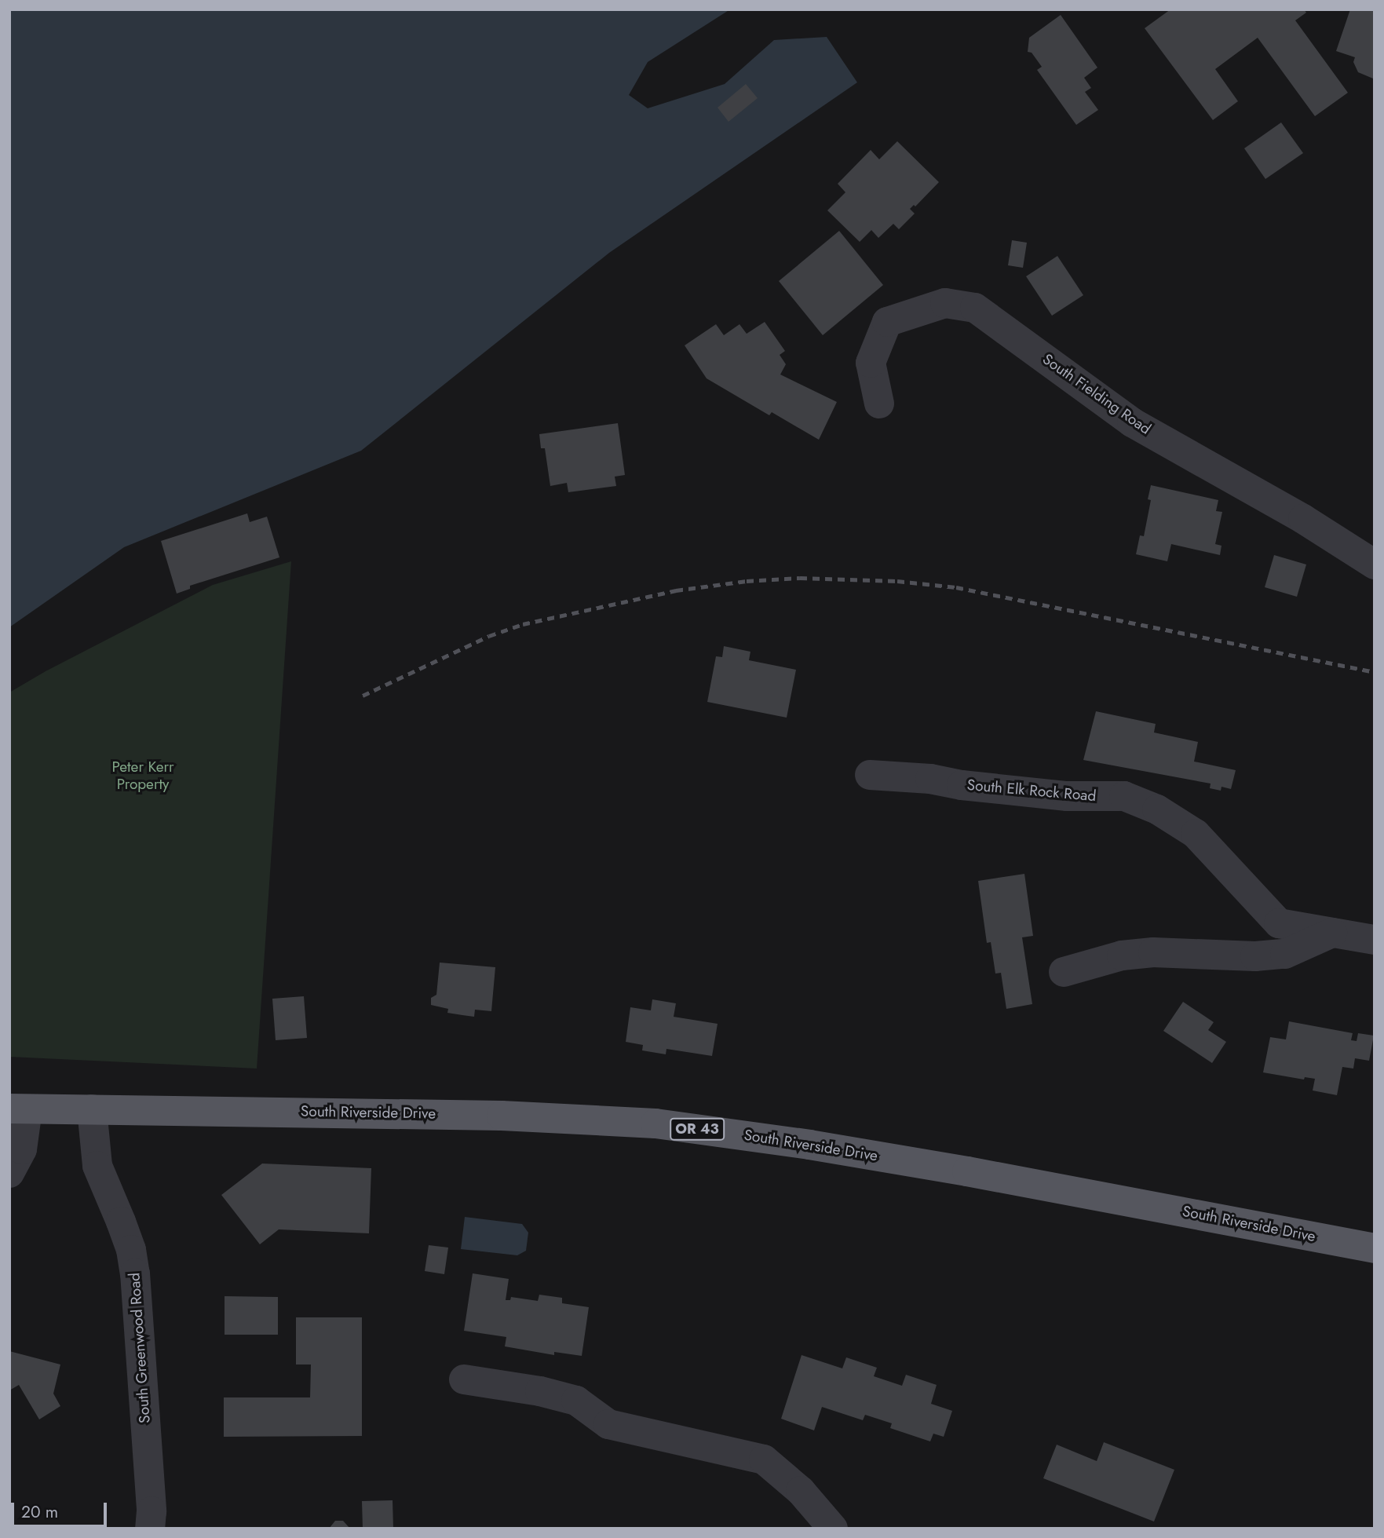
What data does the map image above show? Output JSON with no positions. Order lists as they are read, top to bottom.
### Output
{
  "streets": {
    "main road": ["South Riverside Drive", "OR 43"],
    "street": ["South Fielding Road", "South Elk Rock Road", "South Greenwood Road"]
  },
  "crossings": [
    ["South Riverside Drive", "South Greenwood Road"]
  ],
  "parks": ["Peter Kerr Property"],
  "scale_bar": "20 m"
}
